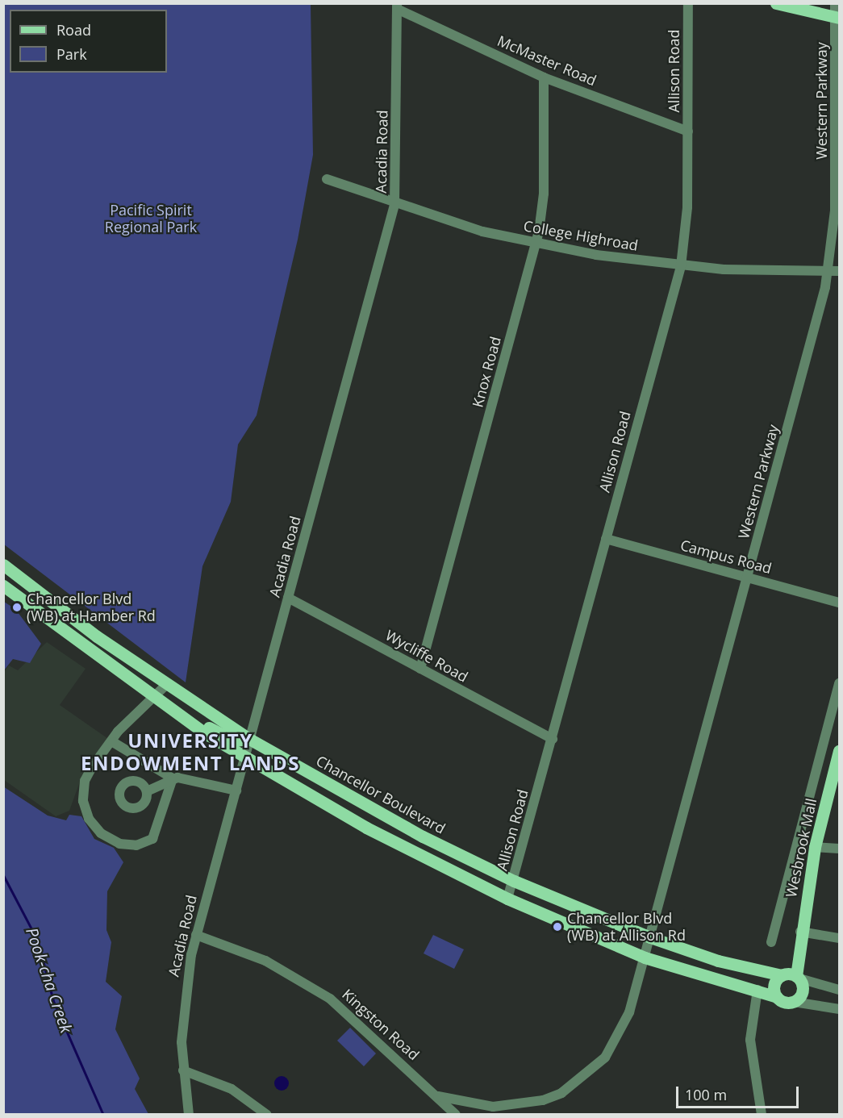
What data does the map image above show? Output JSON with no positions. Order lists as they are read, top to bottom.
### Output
{
  "streets": {
    "main road": ["Chancellor Boulevard", "Wesbrook Mall"],
    "street": [
      "McMaster Road",
      "Allison Road",
      "Western Parkway",
      "Acadia Road",
      "College Highroad",
      "Knox Road",
      "Campus Road",
      "Wycliffe Road",
      "Kingston Road"
    ]
  },
  "crossings": [
    ["McMaster Road", "Allison Road"],
    ["McMaster Road", "Acadia Road"],
    ["McMaster Road", "Knox Road"],
    ["Allison Road", "College Highroad"],
    ["Allison Road", "Campus Road"],
    ["Allison Road", "Wycliffe Road"],
    ["Allison Road", "Chancellor Boulevard"],
    ["Western Parkway", "College Highroad"],
    ["Western Parkway", "Campus Road"],
    ["Western Parkway", "Chancellor Boulevard"],
    ["Western Parkway", "Kingston Road"],
    ["Acadia Road", "College Highroad"],
    ["Acadia Road", "Wycliffe Road"],
    ["Acadia Road", "Chancellor Boulevard"],
    ["Acadia Road", "Kingston Road"],
    ["College Highroad", "Knox Road"],
    ["Knox Road", "Wycliffe Road"],
    ["Chancellor Boulevard", "Wesbrook Mall"]
  ],
  "districts": ["UNIVERSITY ENDOWMENT LANDS"],
  "water": ["Pook-cha Creek"],
  "parks": ["Pacific Spirit Regional Park"],
  "places": ["Chancellor Blvd (WB) at Hamber Rd", "Chancellor Blvd (WB) at Allison Rd"],
  "legend": ["Road", "Park"],
  "scale_bar": "100 m"
}
